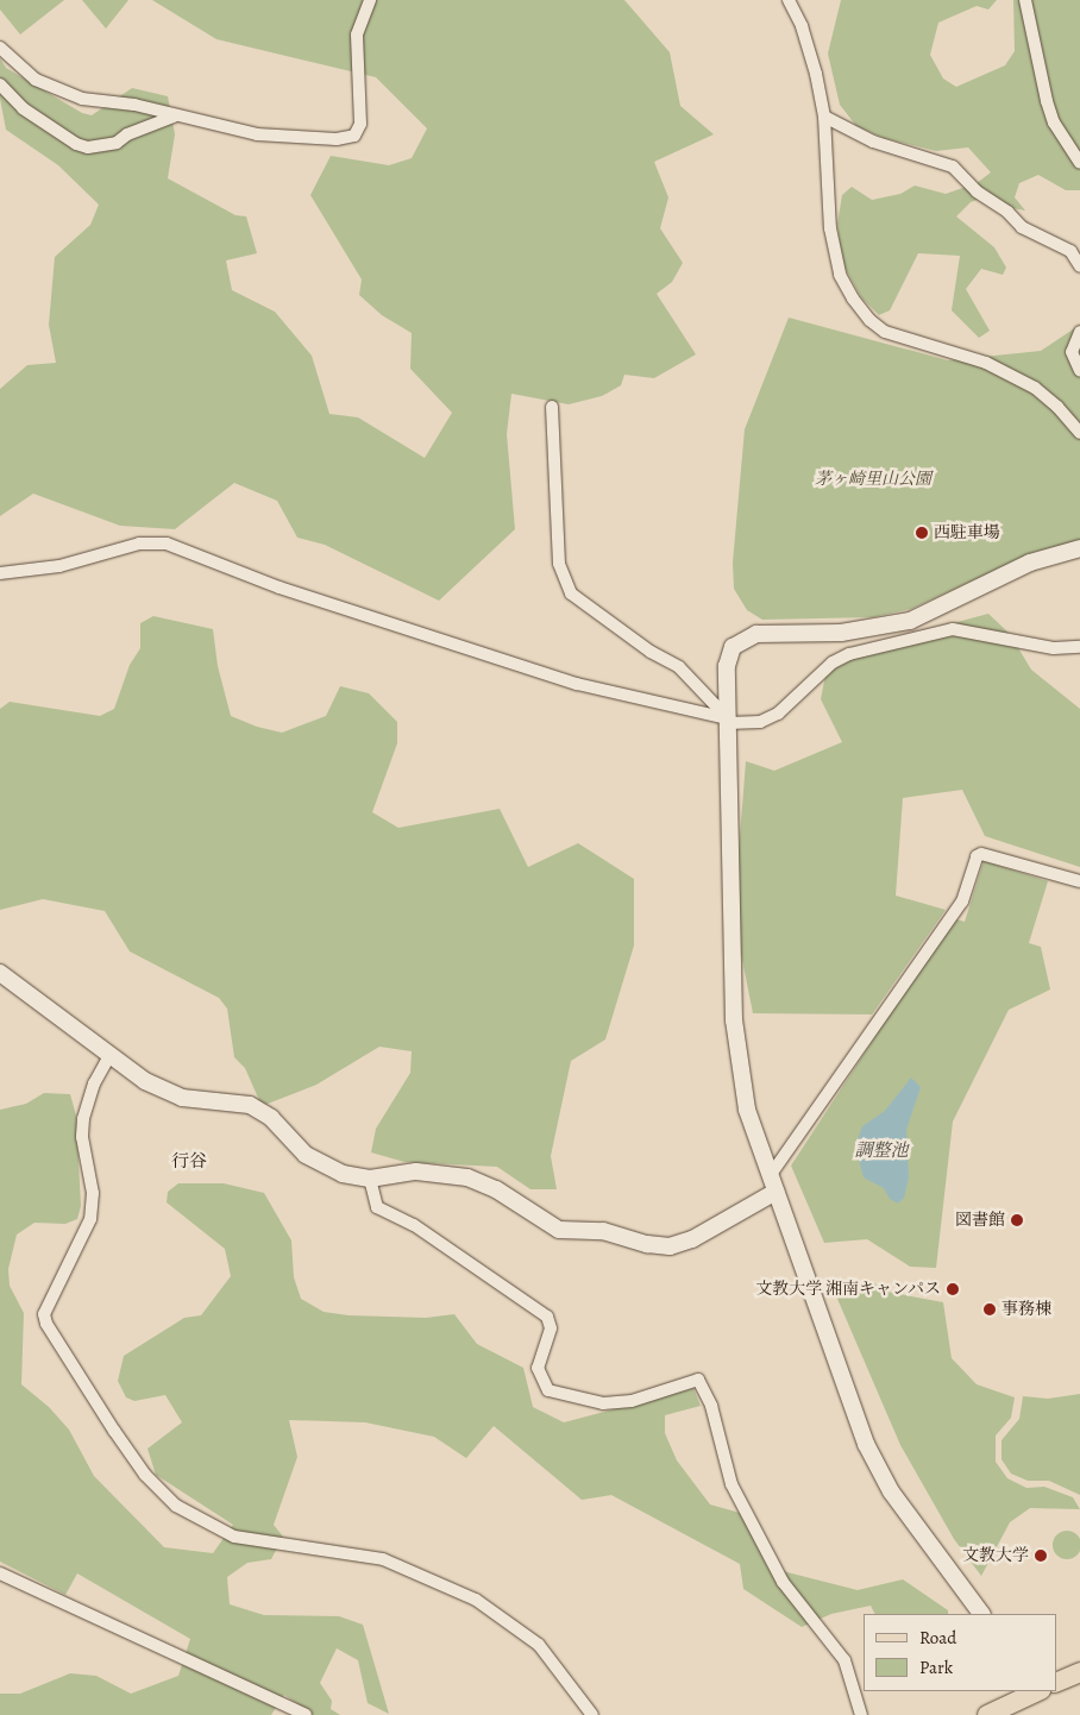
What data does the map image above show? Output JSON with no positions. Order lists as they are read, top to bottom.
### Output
{
  "districts": ["行谷"],
  "water": ["調整池"],
  "parks": ["茅ヶ崎里山公園"],
  "places": [
    "西駐車場",
    "図書館",
    "文教大学 湘南キャンパス",
    "事務棟",
    "文教大学"
  ],
  "legend": ["Road", "Park"]
}
